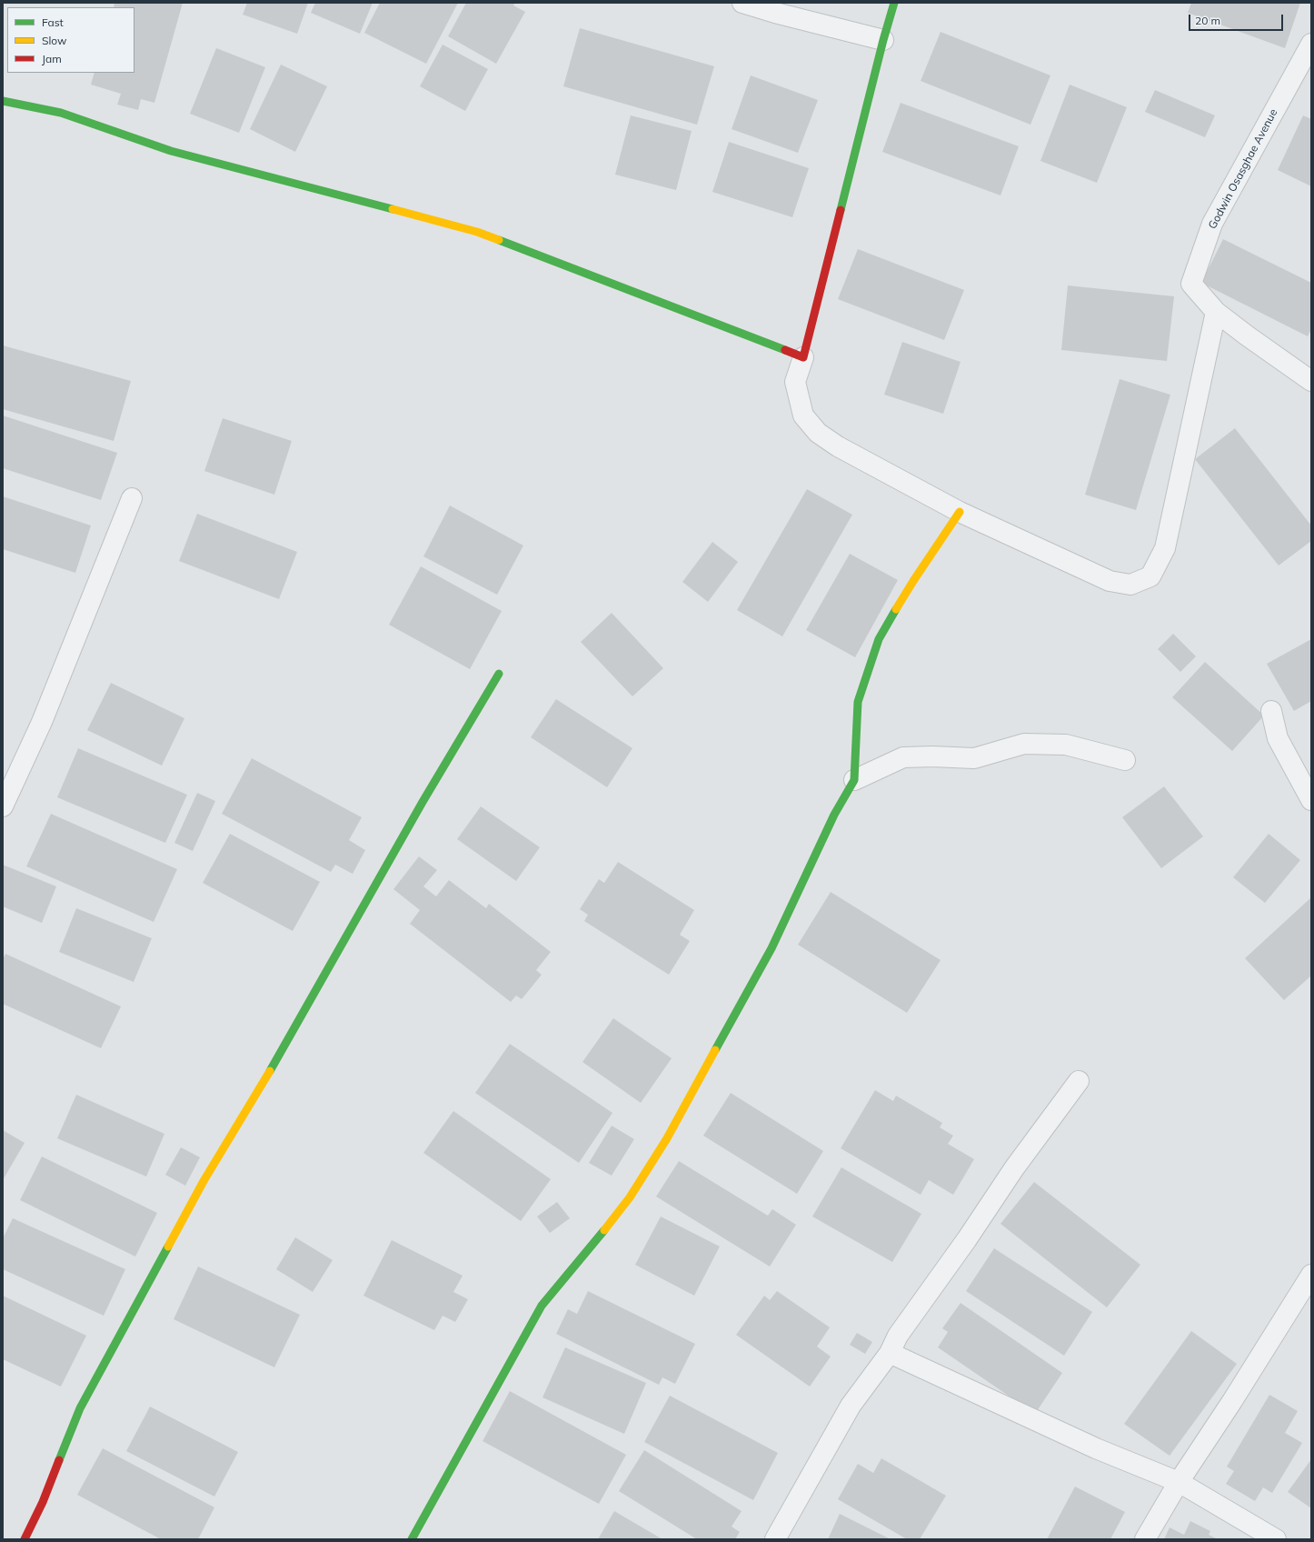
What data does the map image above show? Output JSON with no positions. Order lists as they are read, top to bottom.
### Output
{
  "streets": {
    "street": ["Godwin Osasghae Avenue"]
  },
  "legend": ["Fast", "Slow", "Jam"],
  "scale_bar": "20 m"
}
